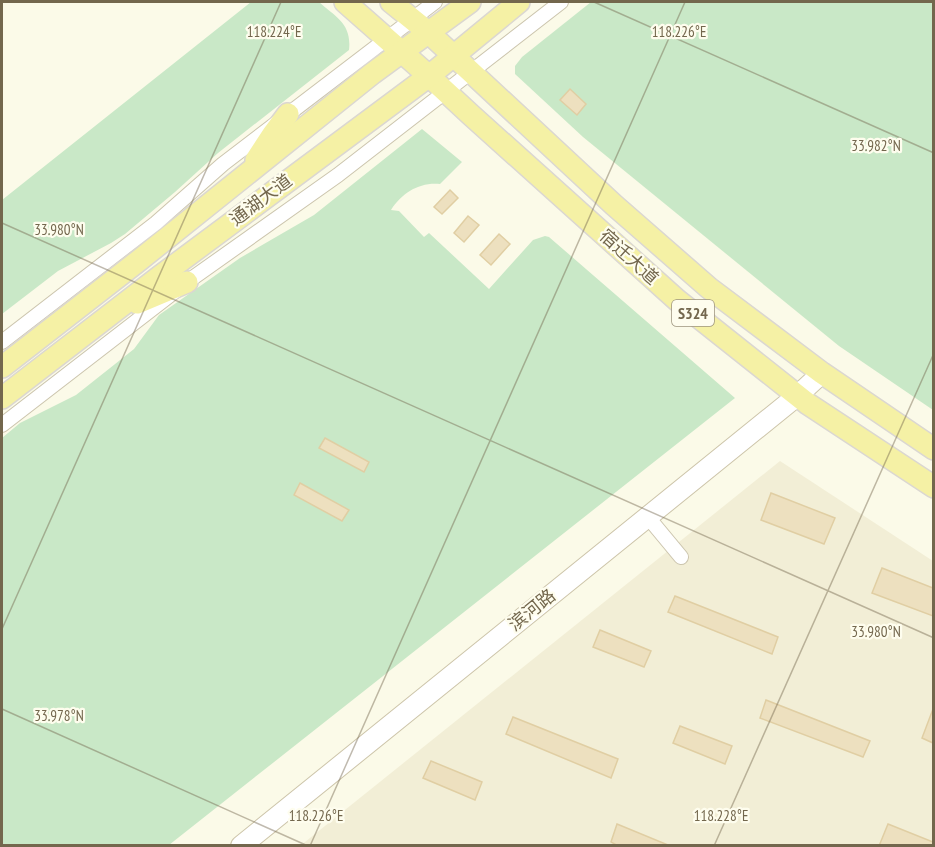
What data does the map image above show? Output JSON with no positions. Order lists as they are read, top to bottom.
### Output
{
  "streets": {
    "main road": [
      "通湖大道",
      "宿迁大道",
      "S324",
      "滨河路"
    ]
  },
  "crossings": [
    ["通湖大道", "宿迁大道"],
    ["宿迁大道", "滨河路"]
  ],
  "coordinates": [
    "118.224°E",
    "118.226°E",
    "33.982°N",
    "33.980°N",
    "33.978°N",
    "118.228°E"
  ]
}
